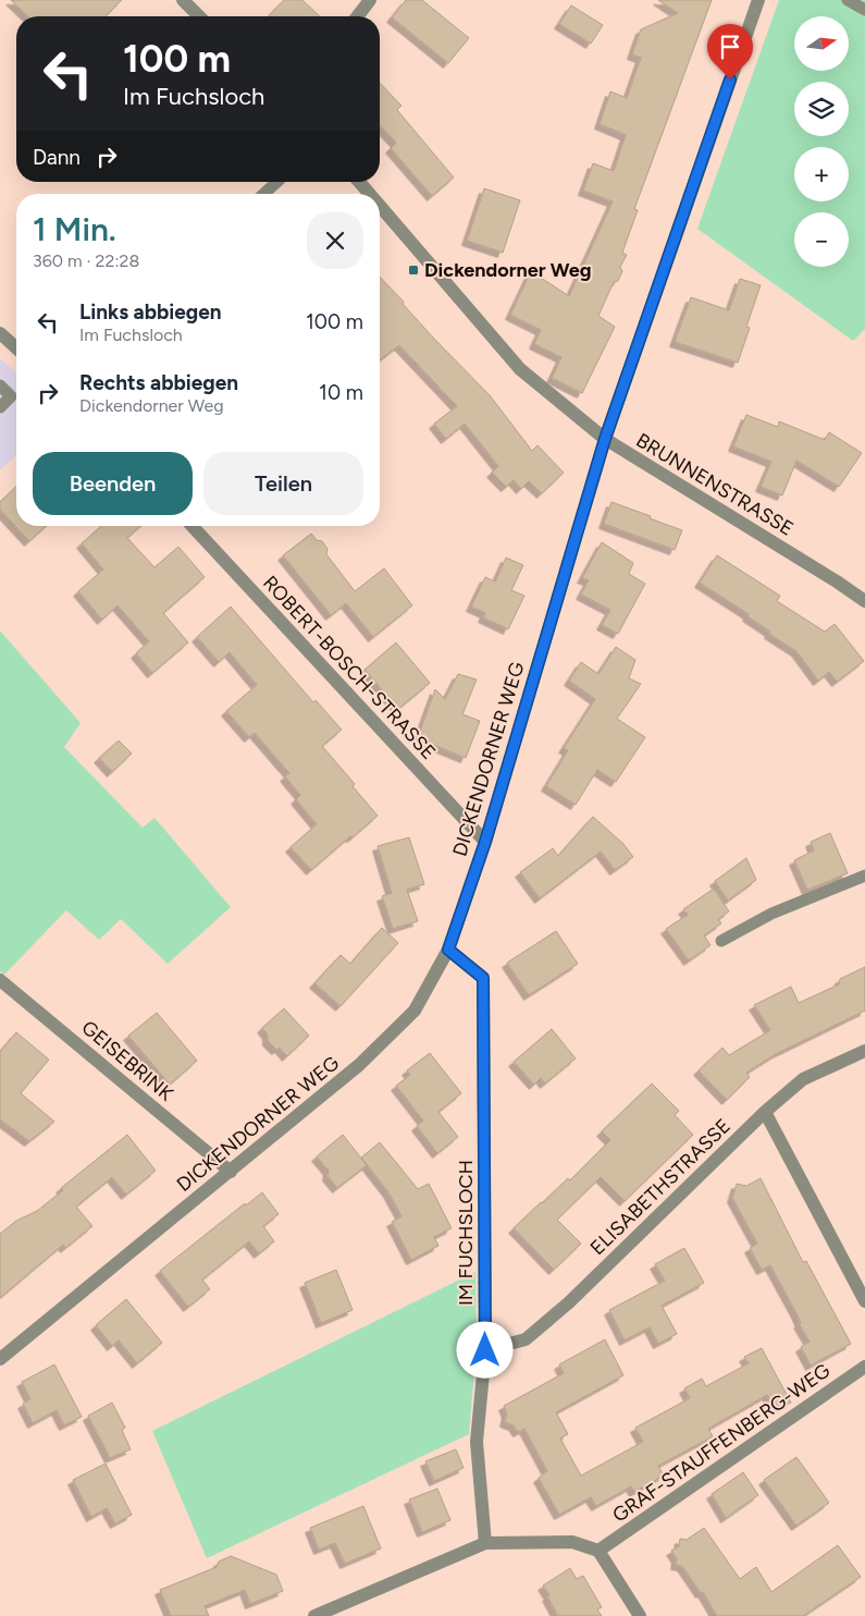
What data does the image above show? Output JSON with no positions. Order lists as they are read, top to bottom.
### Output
{
  "streets": {
    "street": [
      "BRUNNENSTRASSE",
      "ROBERT-BOSCH-STRASSE",
      "DICKENDORNER WEG",
      "GEISEBRINK",
      "ELISABETHSTRASSE",
      "IM FUCHSLOCH",
      "GRAF-STAUFFENBERG-WEG"
    ]
  },
  "crossings": [
    ["BRUNNENSTRASSE", "DICKENDORNER WEG"],
    ["ROBERT-BOSCH-STRASSE", "DICKENDORNER WEG"],
    ["DICKENDORNER WEG", "GEISEBRINK"],
    ["DICKENDORNER WEG", "IM FUCHSLOCH"],
    ["ELISABETHSTRASSE", "IM FUCHSLOCH"]
  ],
  "places": {
    "transit": ["Dickendorner Weg"]
  },
  "north": "right",
  "page": {
    "map_buttons": ["+", "−"],
    "turn": ["100 m", "Im Fuchsloch"],
    "then": "Dann",
    "heading": ["1 Min.", "360 m · 22:28"],
    "list": [
      {
        "name": "Links abbiegen",
        "note": "Im Fuchsloch",
        "value": "100 m"
      },
      {
        "name": "Rechts abbiegen",
        "note": "Dickendorner Weg",
        "value": "10 m"
      }
    ],
    "buttons": ["Beenden", "Teilen"]
  }
}
